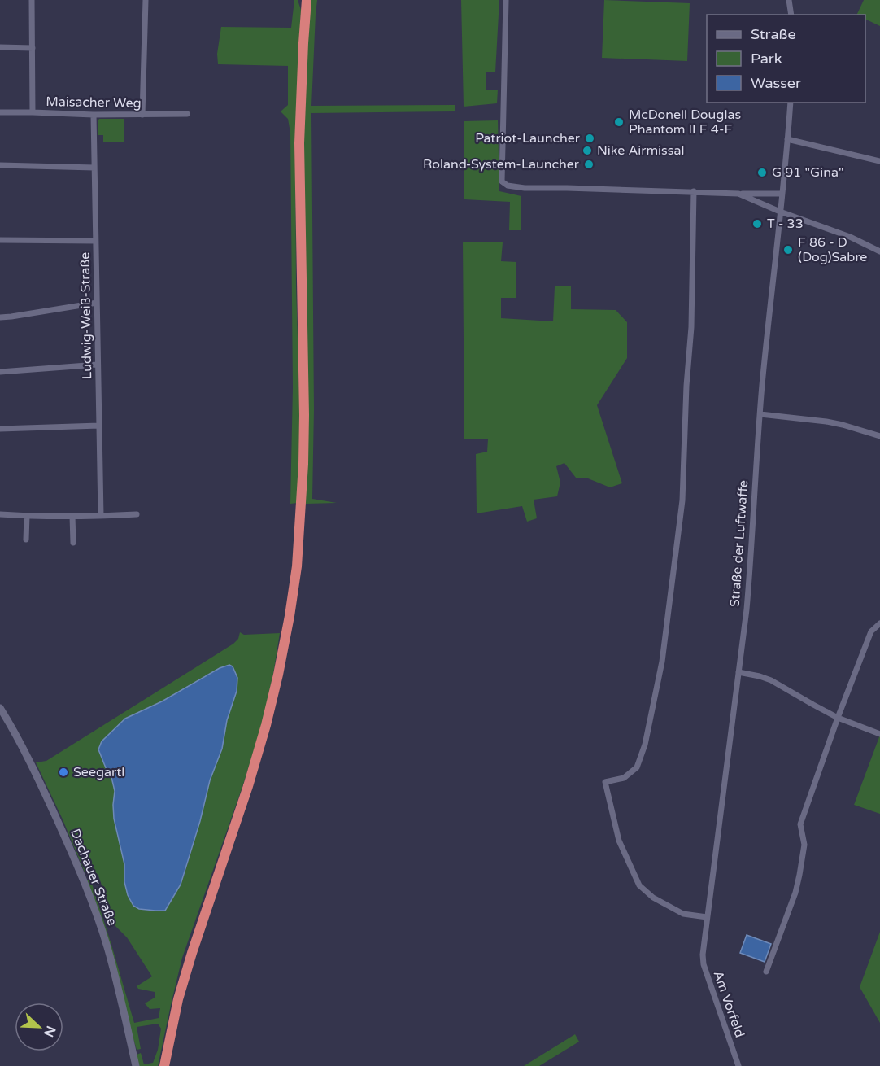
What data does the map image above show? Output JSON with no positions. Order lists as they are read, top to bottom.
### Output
{
  "streets": {
    "street": [
      "Maisacher Weg",
      "Ludwig-Weiß-Straße",
      "Straße der Luftwaffe",
      "Dachauer Straße",
      "Am Vorfeld"
    ]
  },
  "crossings": [
    ["Maisacher Weg", "Ludwig-Weiß-Straße"],
    ["Straße der Luftwaffe", "Am Vorfeld"]
  ],
  "places": [
    "McDonell Douglas Phantom II F 4-F",
    "Patriot-Launcher",
    "Nike Airmissal",
    "Roland-System-Launcher",
    "G 91 \"Gina\"",
    "T - 33",
    "F 86 - D (Dog)Sabre",
    "Seegartl"
  ],
  "legend": ["Straße", "Park", "Wasser"],
  "north": "bottom right"
}
